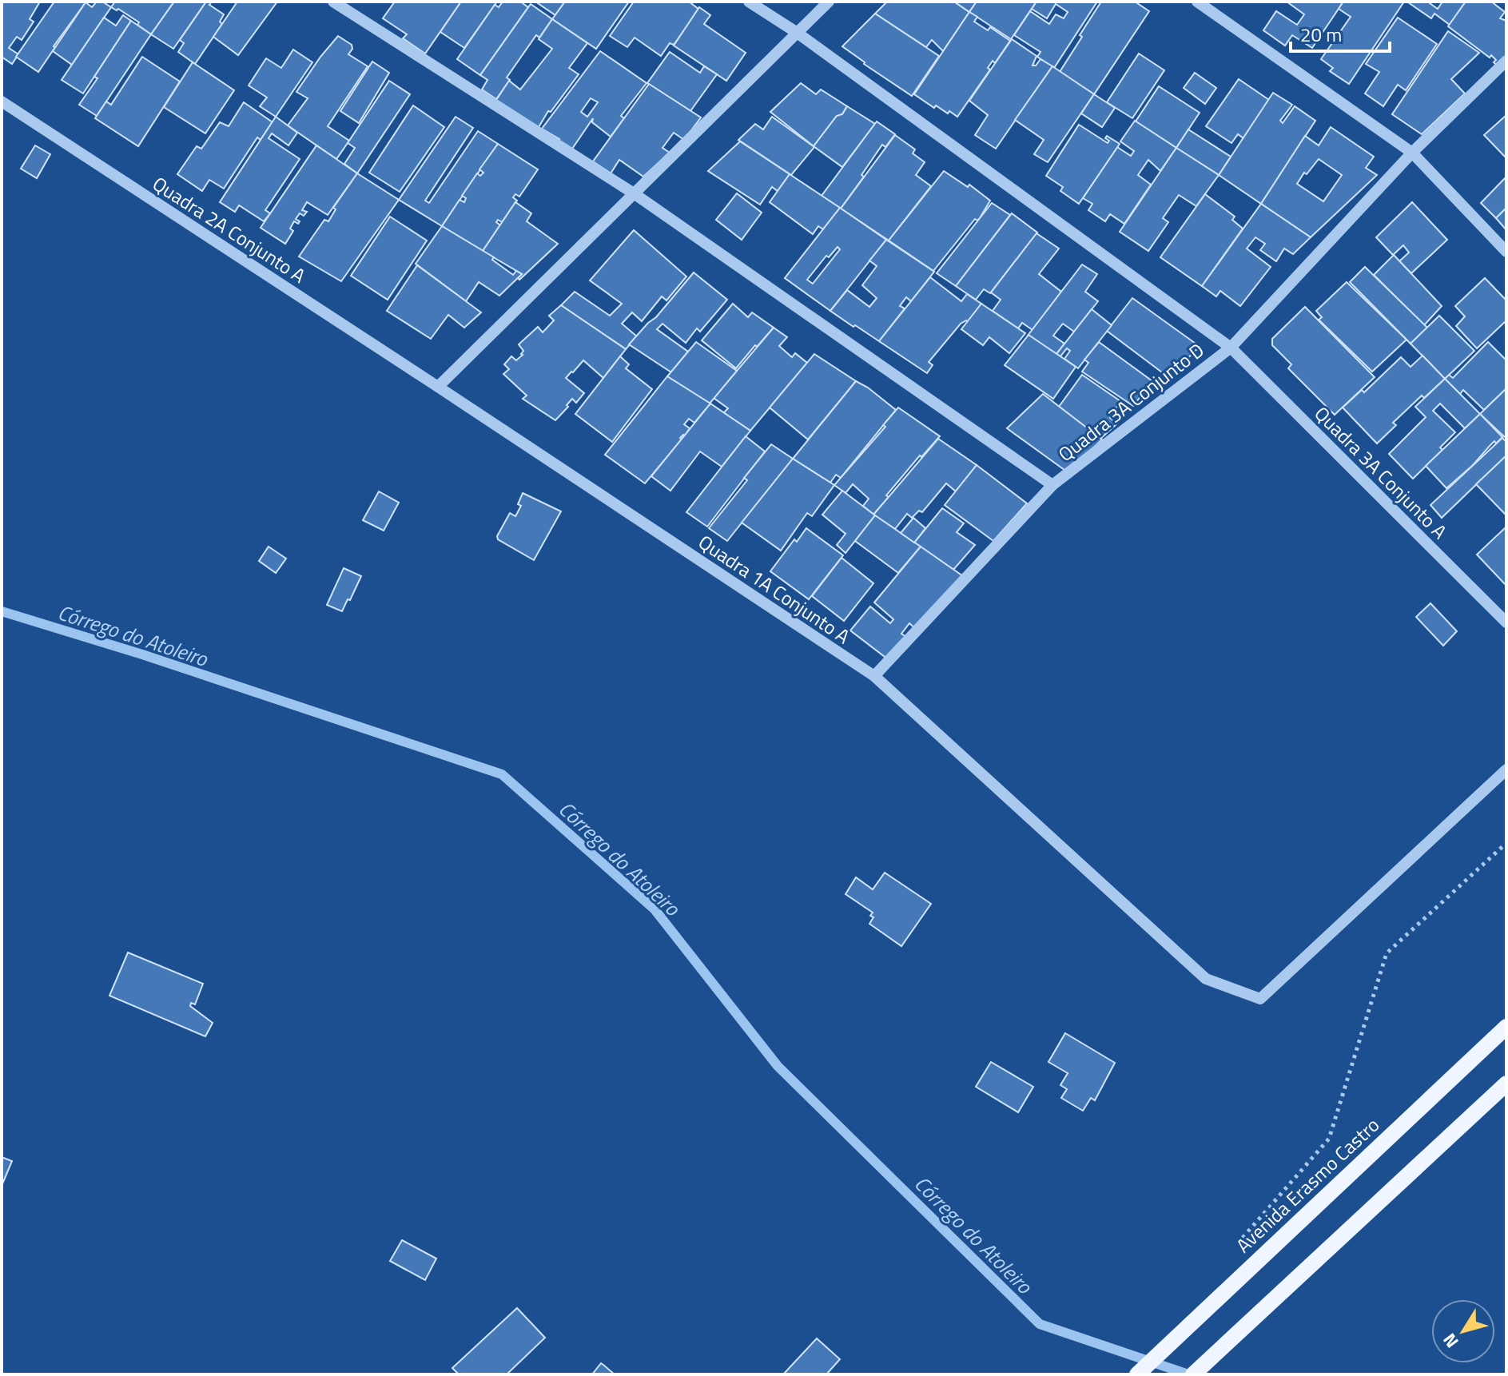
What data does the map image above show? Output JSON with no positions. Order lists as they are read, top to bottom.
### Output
{
  "streets": {
    "main road": ["Avenida Erasmo Castro"],
    "street": [
      "Quadra 2A Conjunto A",
      "Quadra 3A Conjunto D",
      "Quadra 3A Conjunto A",
      "Quadra 1A Conjunto A"
    ]
  },
  "crossings": [
    ["Quadra 2A Conjunto A", "Quadra 1A Conjunto A"],
    ["Quadra 3A Conjunto D", "Quadra 3A Conjunto A"]
  ],
  "water": ["Córrego do Atoleiro"],
  "scale_bar": "20 m",
  "north": "bottom left"
}
